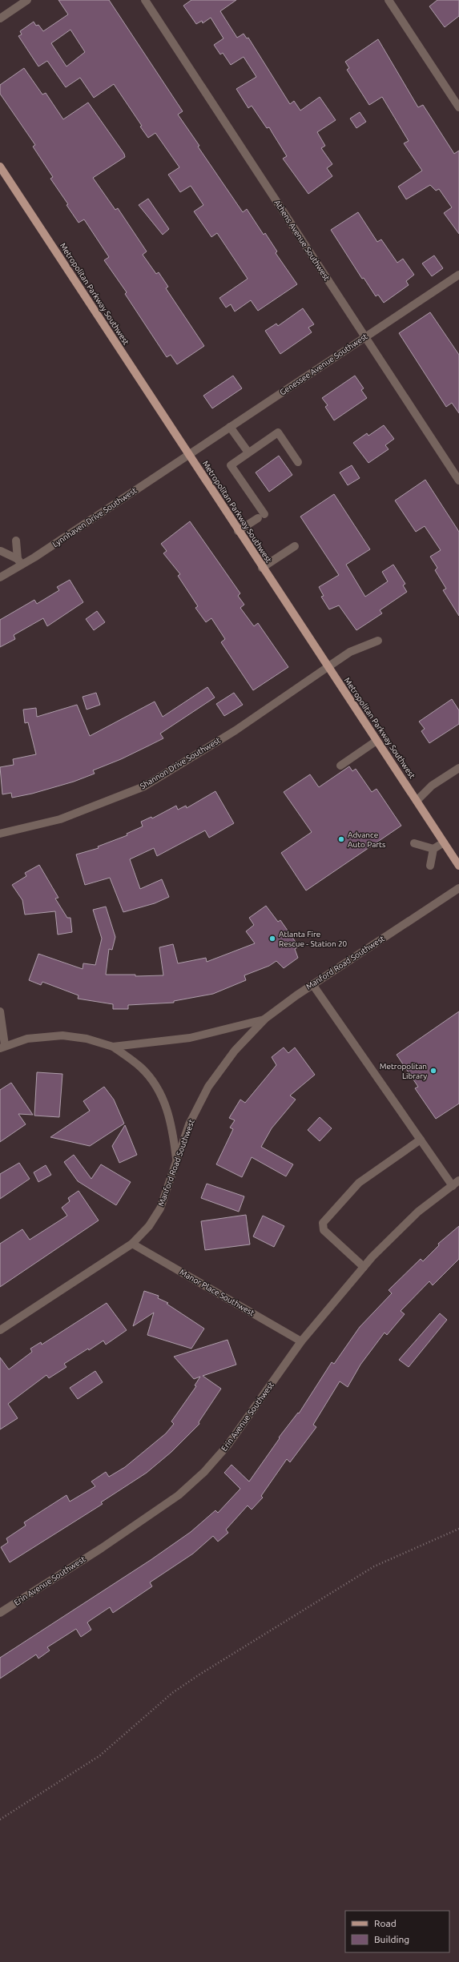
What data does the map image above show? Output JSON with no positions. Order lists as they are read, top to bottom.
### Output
{
  "streets": {
    "main road": ["Metropolitan Parkway Southwest"],
    "street": [
      "Athens Avenue Southwest",
      "Genessee Avenue Southwest",
      "Lynnhaven Drive Southwest",
      "Shannon Drive Southwest",
      "Manford Road Southwest",
      "Manor Place Southwest",
      "Erin Avenue Southwest"
    ]
  },
  "crossings": [
    ["Athens Avenue Southwest", "Genessee Avenue Southwest"],
    ["Metropolitan Parkway Southwest", "Genessee Avenue Southwest"],
    ["Metropolitan Parkway Southwest", "Lynnhaven Drive Southwest"],
    ["Metropolitan Parkway Southwest", "Shannon Drive Southwest"],
    ["Genessee Avenue Southwest", "Lynnhaven Drive Southwest"],
    ["Manford Road Southwest", "Manor Place Southwest"],
    ["Manor Place Southwest", "Erin Avenue Southwest"]
  ],
  "places": ["Advance Auto Parts", "Atlanta Fire Rescue - Station 20", "Metropolitan Library"],
  "legend": ["Road", "Building"]
}
